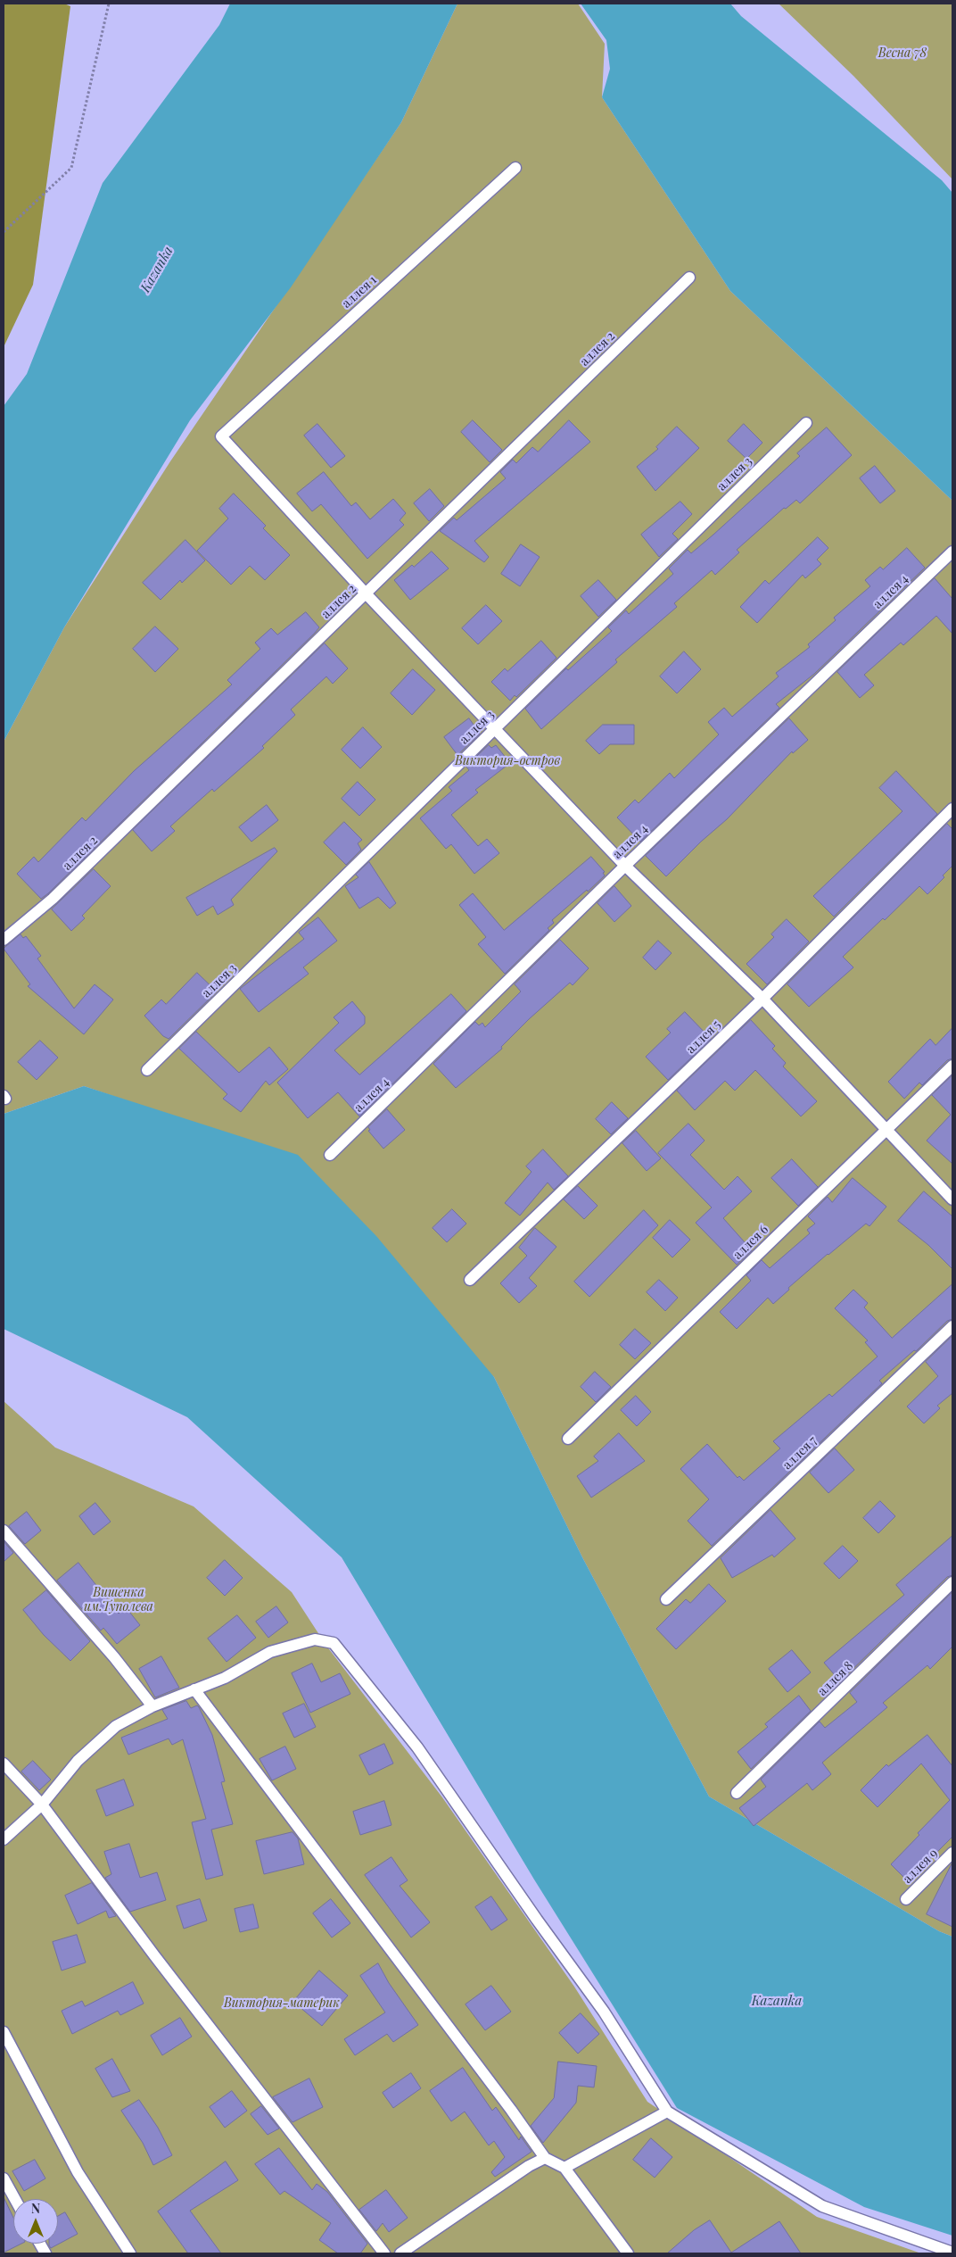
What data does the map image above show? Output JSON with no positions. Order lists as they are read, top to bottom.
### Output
{
  "streets": {
    "lane": [
      "аллея 1",
      "аллея 2",
      "аллея 3",
      "аллея 4",
      "аллея 5",
      "аллея 6",
      "аллея 7",
      "аллея 8",
      "аллея 9"
    ]
  },
  "crossings": [
    ["аллея 1", "аллея 2"]
  ],
  "water": ["Kazanka"],
  "parks": [
    "Весна 78",
    "Виктория-остров",
    "Вишенка им.Туполева",
    "Виктория-материк"
  ],
  "north": "top"
}
